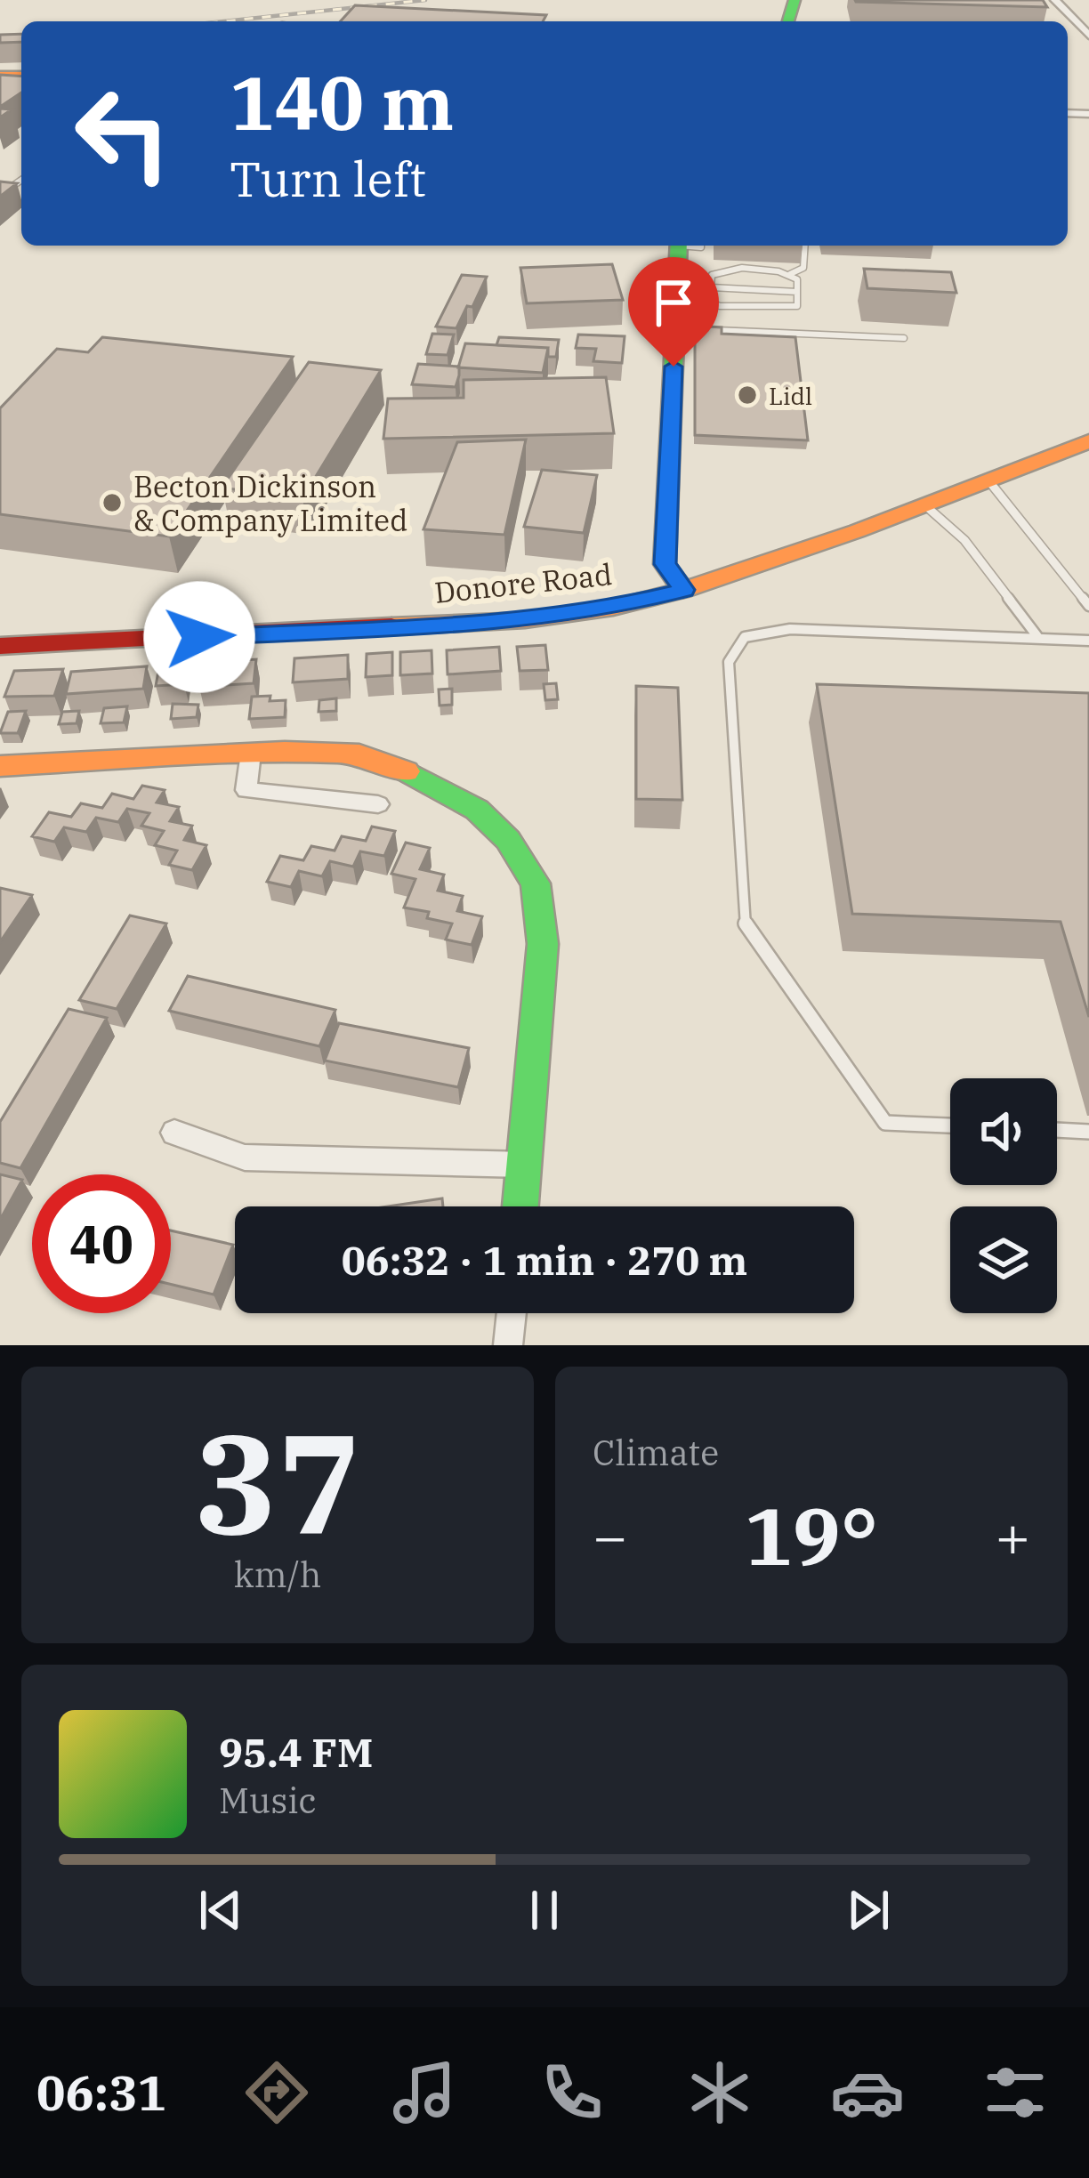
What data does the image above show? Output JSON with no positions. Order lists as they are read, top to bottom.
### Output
{
  "streets": {
    "street": ["Donore Road"]
  },
  "places": ["Lidl", "Becton Dickinson & Company Limited"],
  "page": {
    "turn": ["140 m", "Turn left"],
    "limit": "40",
    "trip": "06:32 · 1 min · 270 m",
    "tile": [
      ["37", "km/h"],
      "Climate"
    ],
    "heat": ["−", "19°", "+"],
    "song": ["95.4 FM", "Music"],
    "tabs": "06:31"
  }
}
